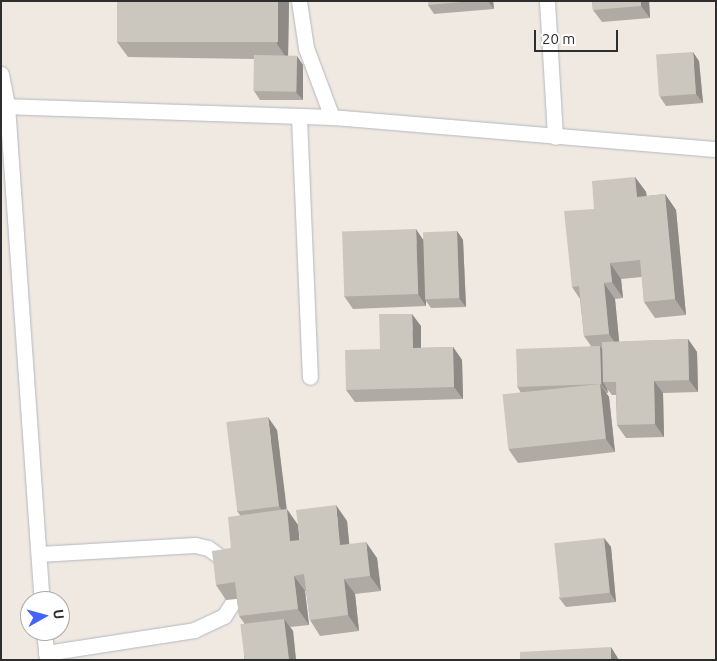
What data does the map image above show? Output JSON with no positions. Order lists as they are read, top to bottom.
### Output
{
  "scale_bar": "20 m",
  "north": "right"
}
